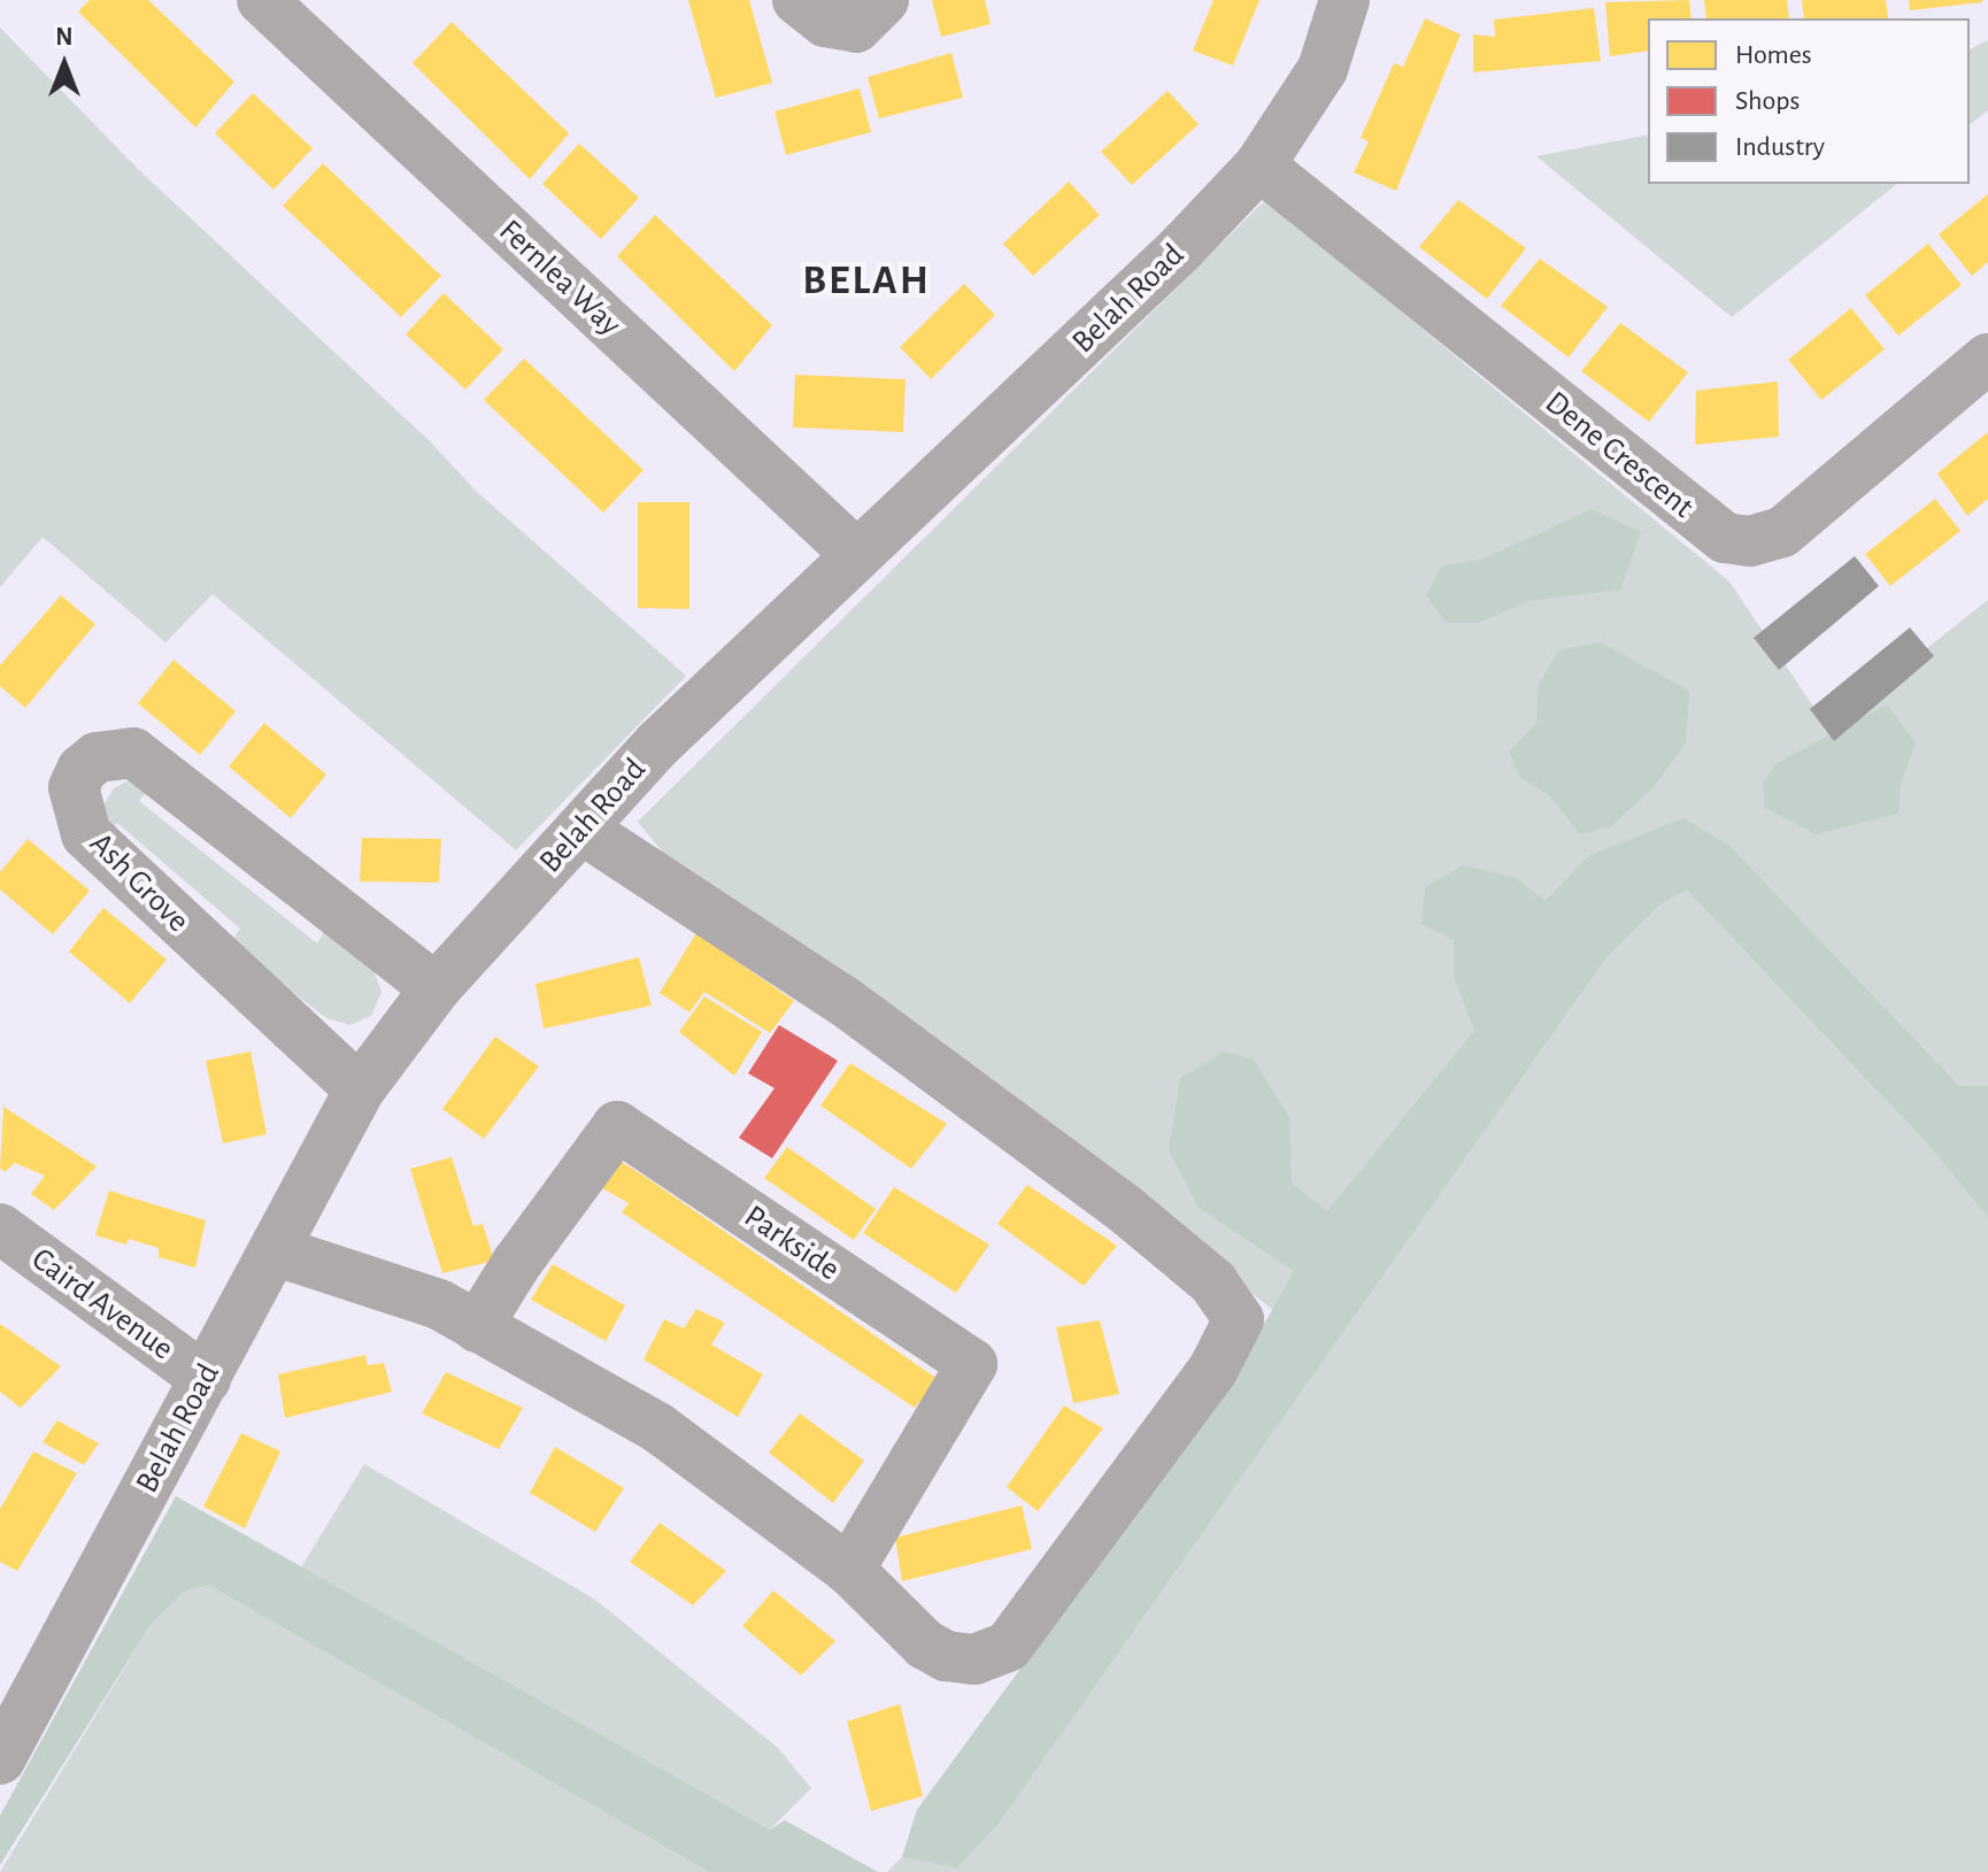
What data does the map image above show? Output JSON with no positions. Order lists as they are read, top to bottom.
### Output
{
  "streets": {
    "street": [
      "Fernlea Way",
      "Belah Road",
      "Dene Crescent",
      "Ash Grove",
      "Parkside",
      "Caird Avenue"
    ]
  },
  "crossings": [
    ["Fernlea Way", "Belah Road"],
    ["Belah Road", "Dene Crescent"],
    ["Belah Road", "Ash Grove"],
    ["Belah Road", "Caird Avenue"]
  ],
  "districts": ["BELAH"],
  "legend": ["Homes", "Shops", "Industry"],
  "north": "top"
}
